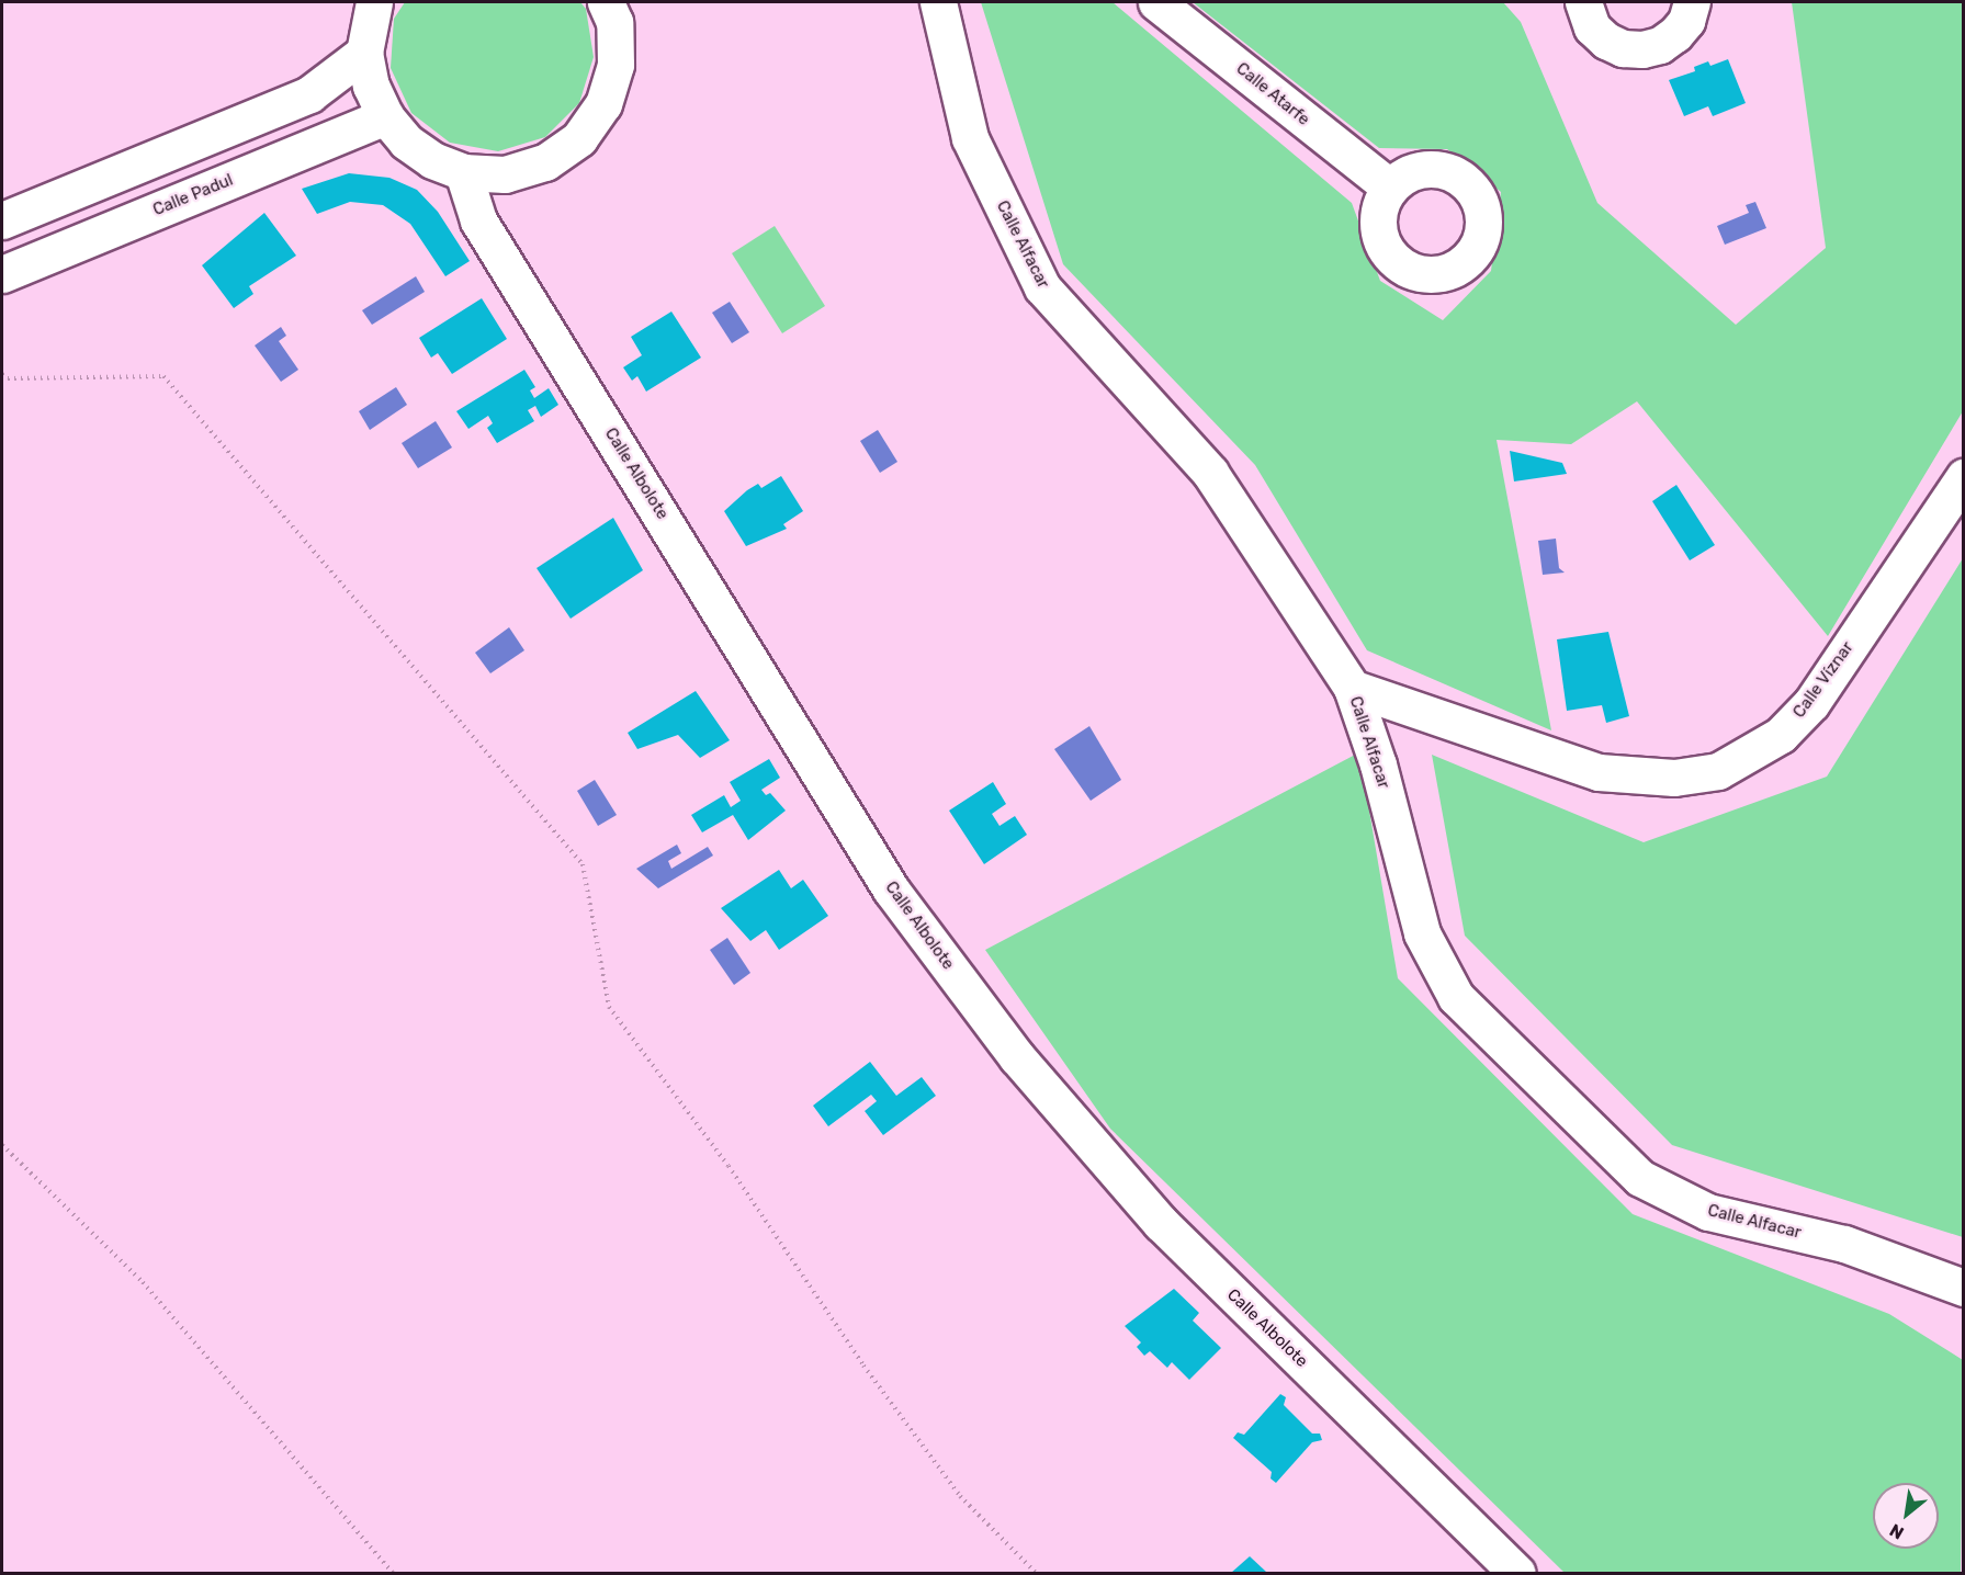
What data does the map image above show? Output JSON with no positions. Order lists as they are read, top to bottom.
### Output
{
  "streets": {
    "street": [
      "Calle Atarfe",
      "Calle Padul",
      "Calle Alfacar",
      "Calle Albolote",
      "Calle Víznar"
    ]
  },
  "crossings": [
    ["Calle Alfacar", "Calle Víznar"]
  ],
  "north": "bottom left"
}
